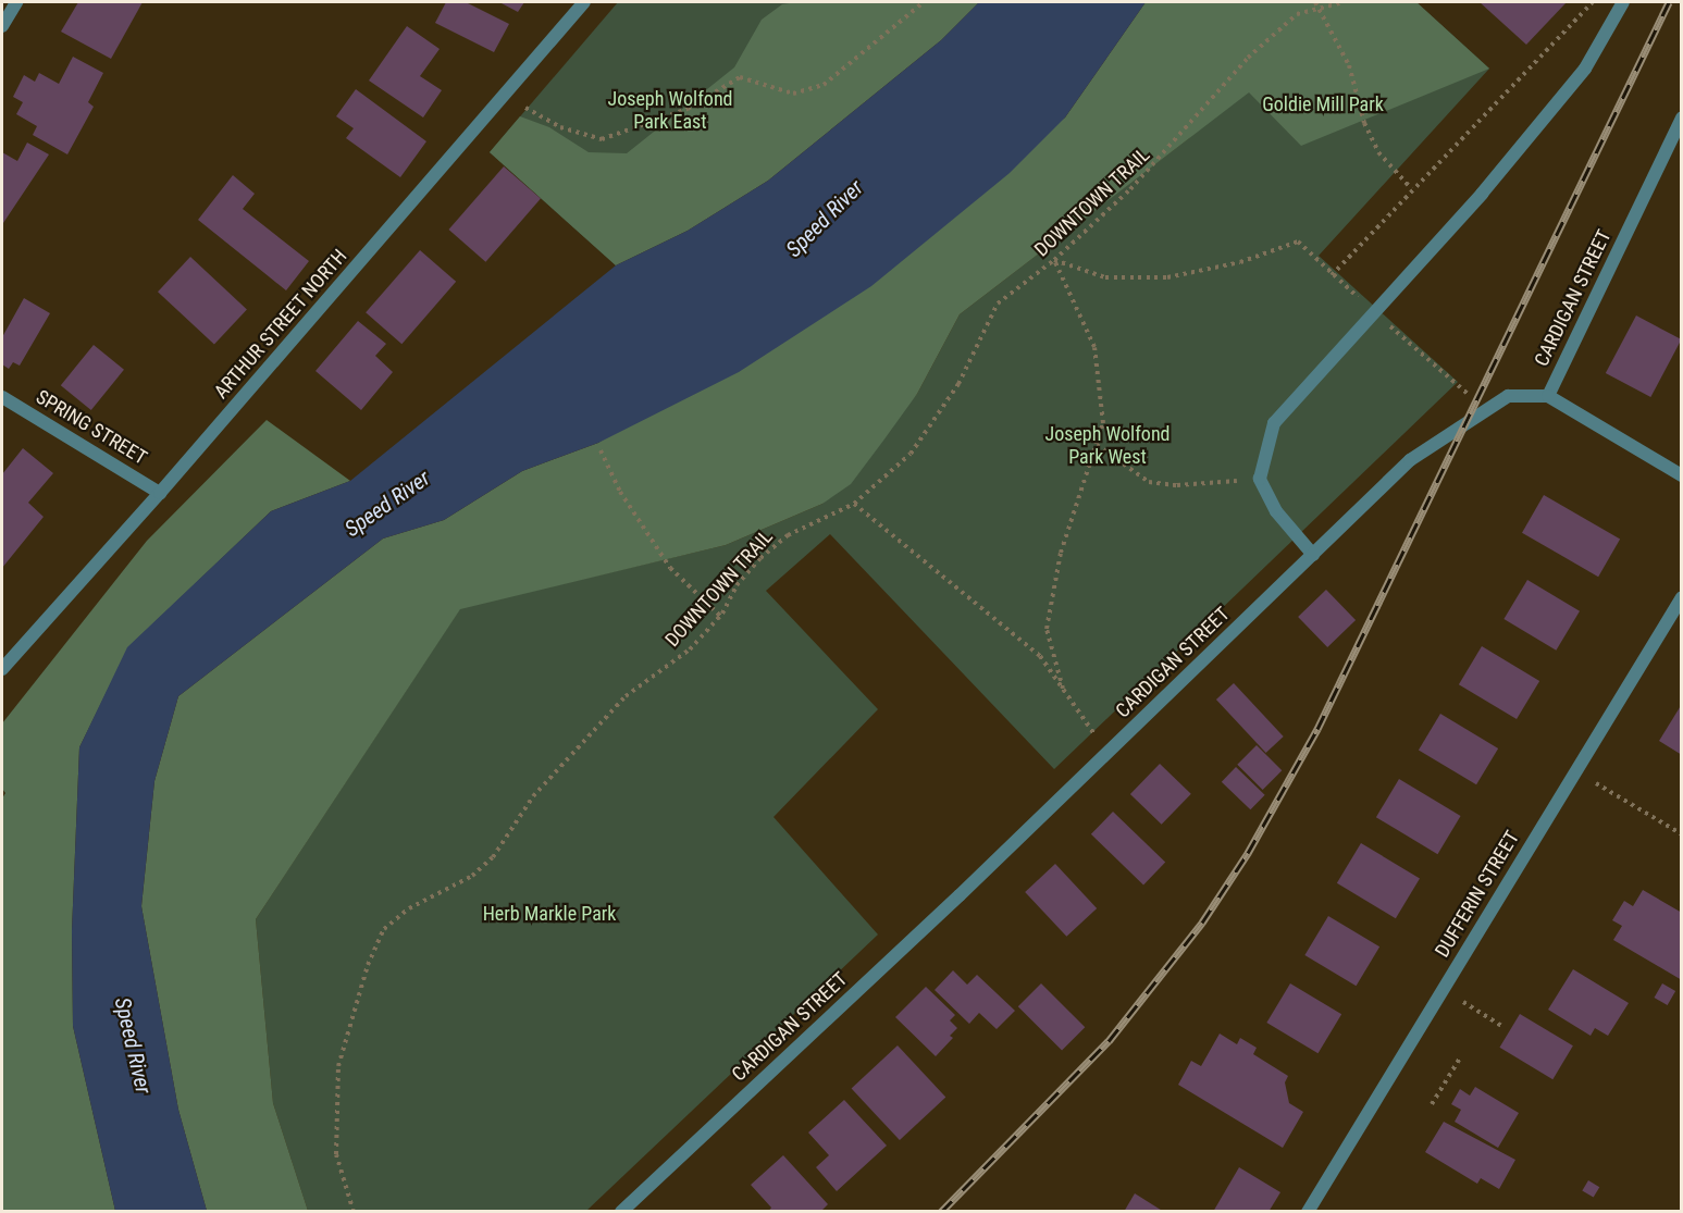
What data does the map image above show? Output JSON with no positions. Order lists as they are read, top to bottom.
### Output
{
  "streets": {
    "street": [
      "CARDIGAN STREET",
      "ARTHUR STREET NORTH",
      "SPRING STREET",
      "DUFFERIN STREET"
    ],
    "path": ["DOWNTOWN TRAIL"]
  },
  "crossings": [
    ["ARTHUR STREET NORTH", "SPRING STREET"]
  ],
  "water": ["Speed River"],
  "parks": [
    "Joseph Wolfond Park East",
    "Goldie Mill Park",
    "Joseph Wolfond Park West",
    "Herb Markle Park"
  ]
}
